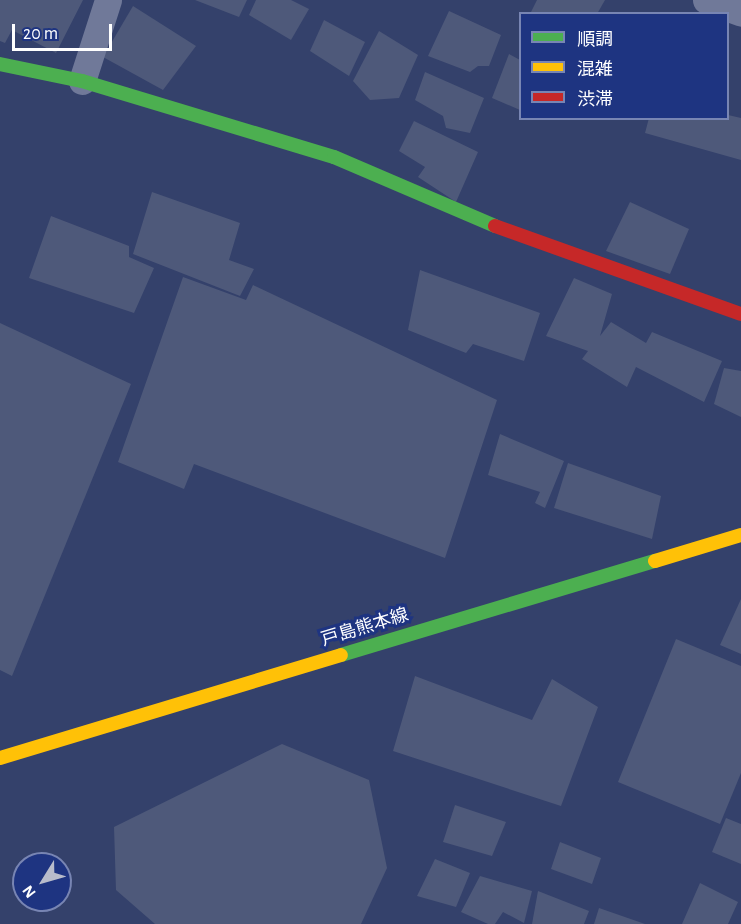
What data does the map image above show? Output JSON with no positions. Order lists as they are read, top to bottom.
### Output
{
  "streets": {
    "street": ["戸島熊本線"]
  },
  "legend": ["順調", "混雑", "渋滞"],
  "scale_bar": "20 m",
  "north": "bottom left"
}
